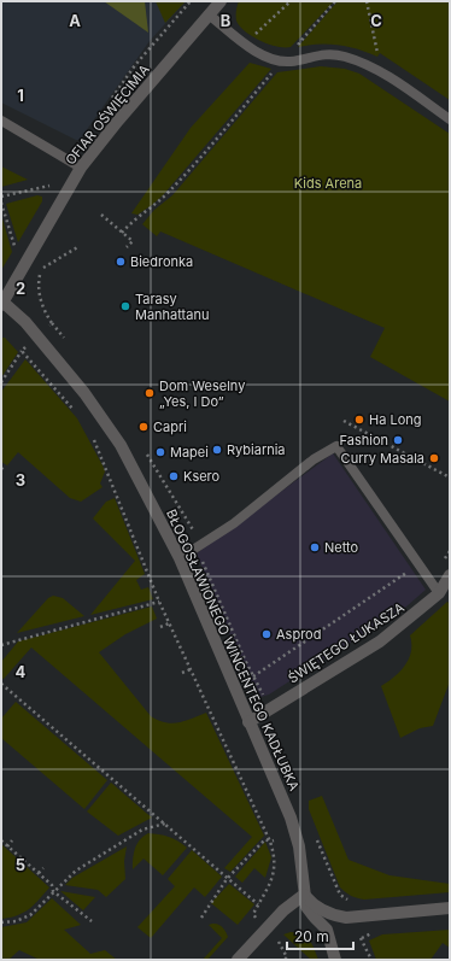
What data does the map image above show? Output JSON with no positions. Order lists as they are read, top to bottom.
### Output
{
  "streets": {
    "street": ["OFIAR OŚWIĘCIMIA", "ŚWIĘTEGO ŁUKASZA", "BŁOGOSŁAWIONEGO WINCENTEGO KADŁUBKA"]
  },
  "crossings": [
    ["OFIAR OŚWIĘCIMIA", "BŁOGOSŁAWIONEGO WINCENTEGO KADŁUBKA"],
    ["ŚWIĘTEGO ŁUKASZA", "BŁOGOSŁAWIONEGO WINCENTEGO KADŁUBKA"]
  ],
  "parks": ["Kids Arena"],
  "places": [
    "Biedronka",
    "Tarasy Manhattanu",
    "Dom Weselny „Yes, I Do”",
    "Ha Long",
    "Capri",
    "Fashion",
    "Rybiarnia",
    "Mapei",
    "Curry Masala",
    "Ksero",
    "Netto",
    "Asprod"
  ],
  "scale_bar": "20 m",
  "grid": {
    "columns": ["A", "B", "C"],
    "rows": [
      "1",
      "2",
      "3",
      "4",
      "5"
    ]
  }
}
